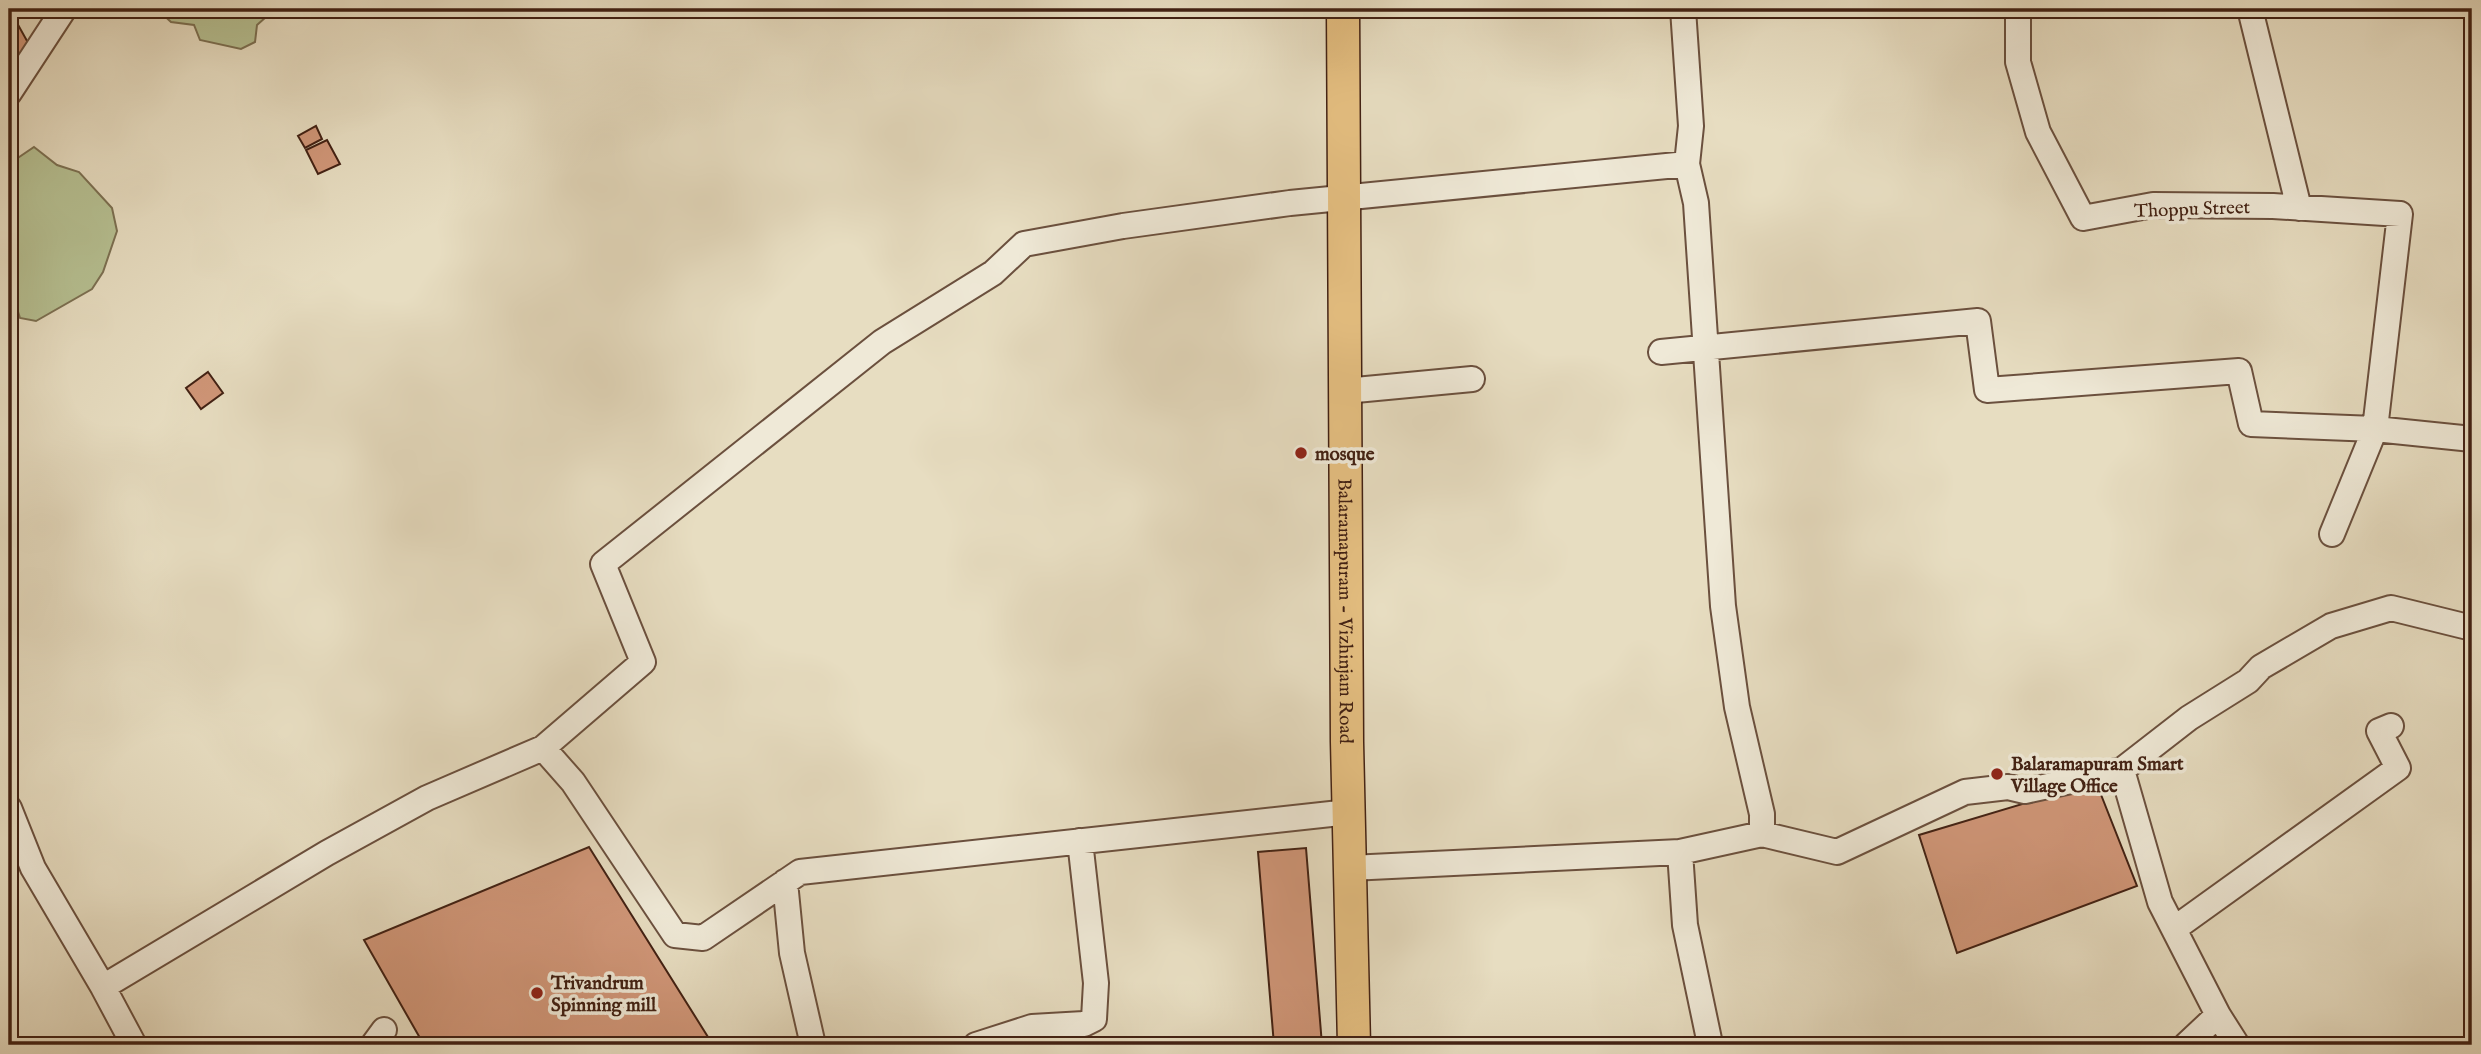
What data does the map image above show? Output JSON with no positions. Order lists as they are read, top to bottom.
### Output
{
  "streets": {
    "main road": ["Balaramapuram - Vizhinjam Road"],
    "street": ["Thoppu Street"]
  },
  "places": ["mosque", "Balaramapuram Smart Village Office", "Trivandrum Spinning mill"]
}
